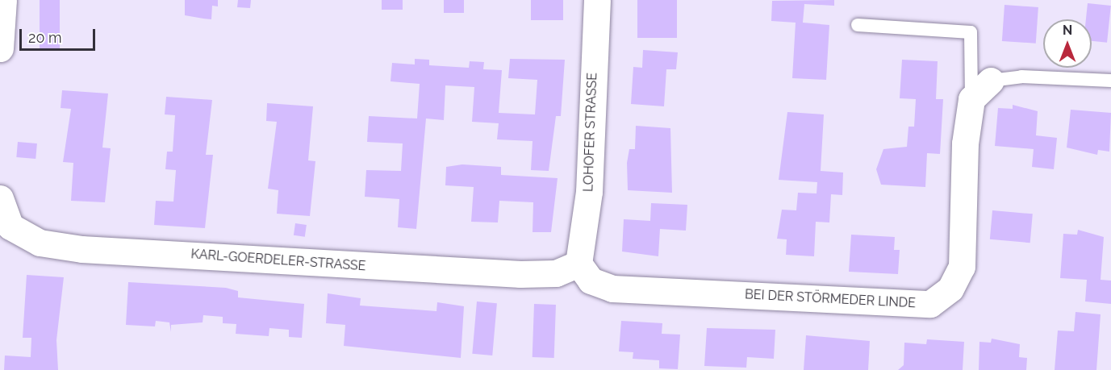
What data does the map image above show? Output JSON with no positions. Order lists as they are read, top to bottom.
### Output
{
  "streets": {
    "street": ["LOHOFER STRASSE", "KARL-GOERDELER-STRASSE", "BEI DER STÖRMEDER LINDE"]
  },
  "crossings": [
    ["LOHOFER STRASSE", "KARL-GOERDELER-STRASSE"],
    ["LOHOFER STRASSE", "BEI DER STÖRMEDER LINDE"],
    ["KARL-GOERDELER-STRASSE", "BEI DER STÖRMEDER LINDE"]
  ],
  "scale_bar": "20 m",
  "north": "top"
}
